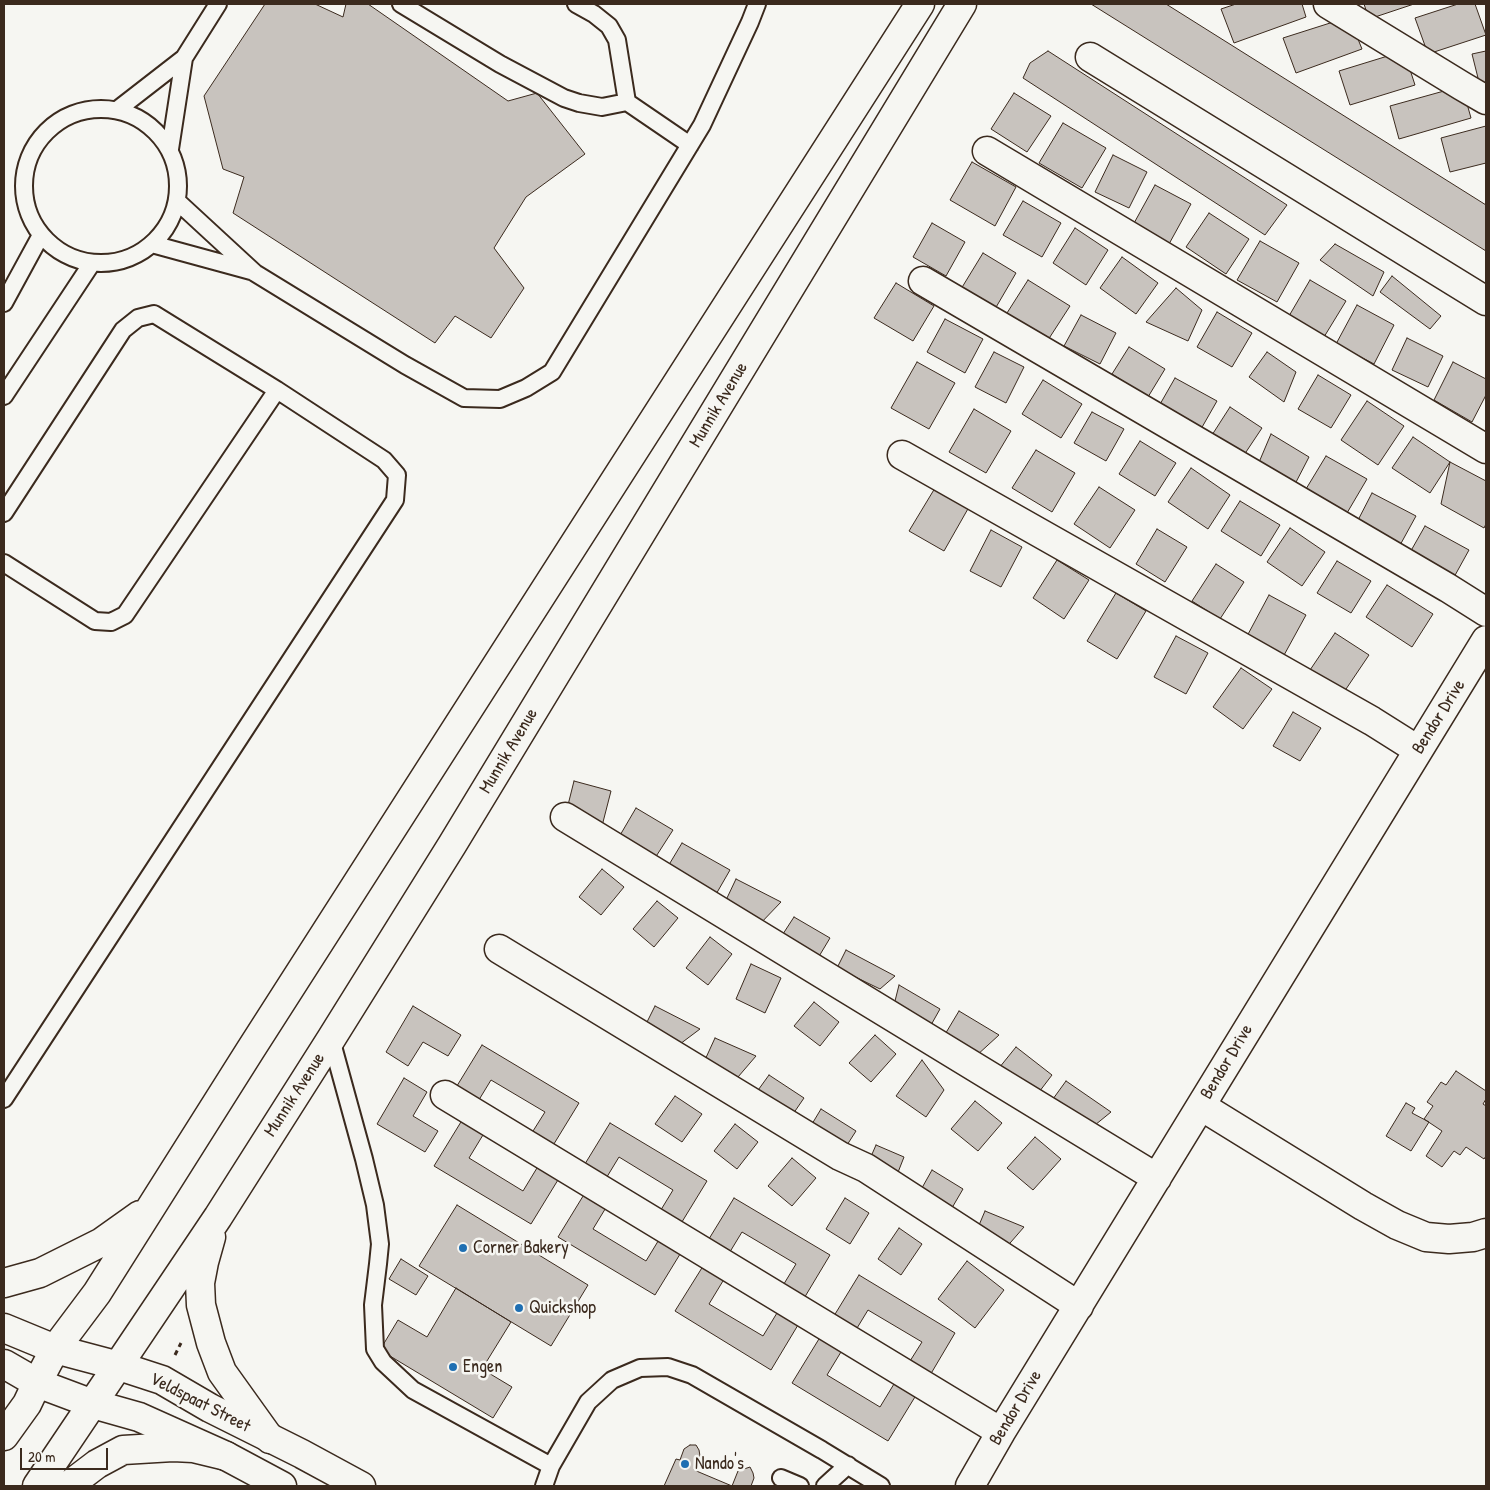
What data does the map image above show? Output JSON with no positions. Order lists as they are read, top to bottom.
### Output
{
  "streets": {
    "street": ["Munnik Avenue", "Bendor Drive", "Veldspaat Street"]
  },
  "crossings": [
    ["Munnik Avenue", "Veldspaat Street"]
  ],
  "places": [
    "Corner Bakery",
    "Quickshop",
    "Engen",
    "Nando's"
  ],
  "scale_bar": "20 m"
}
